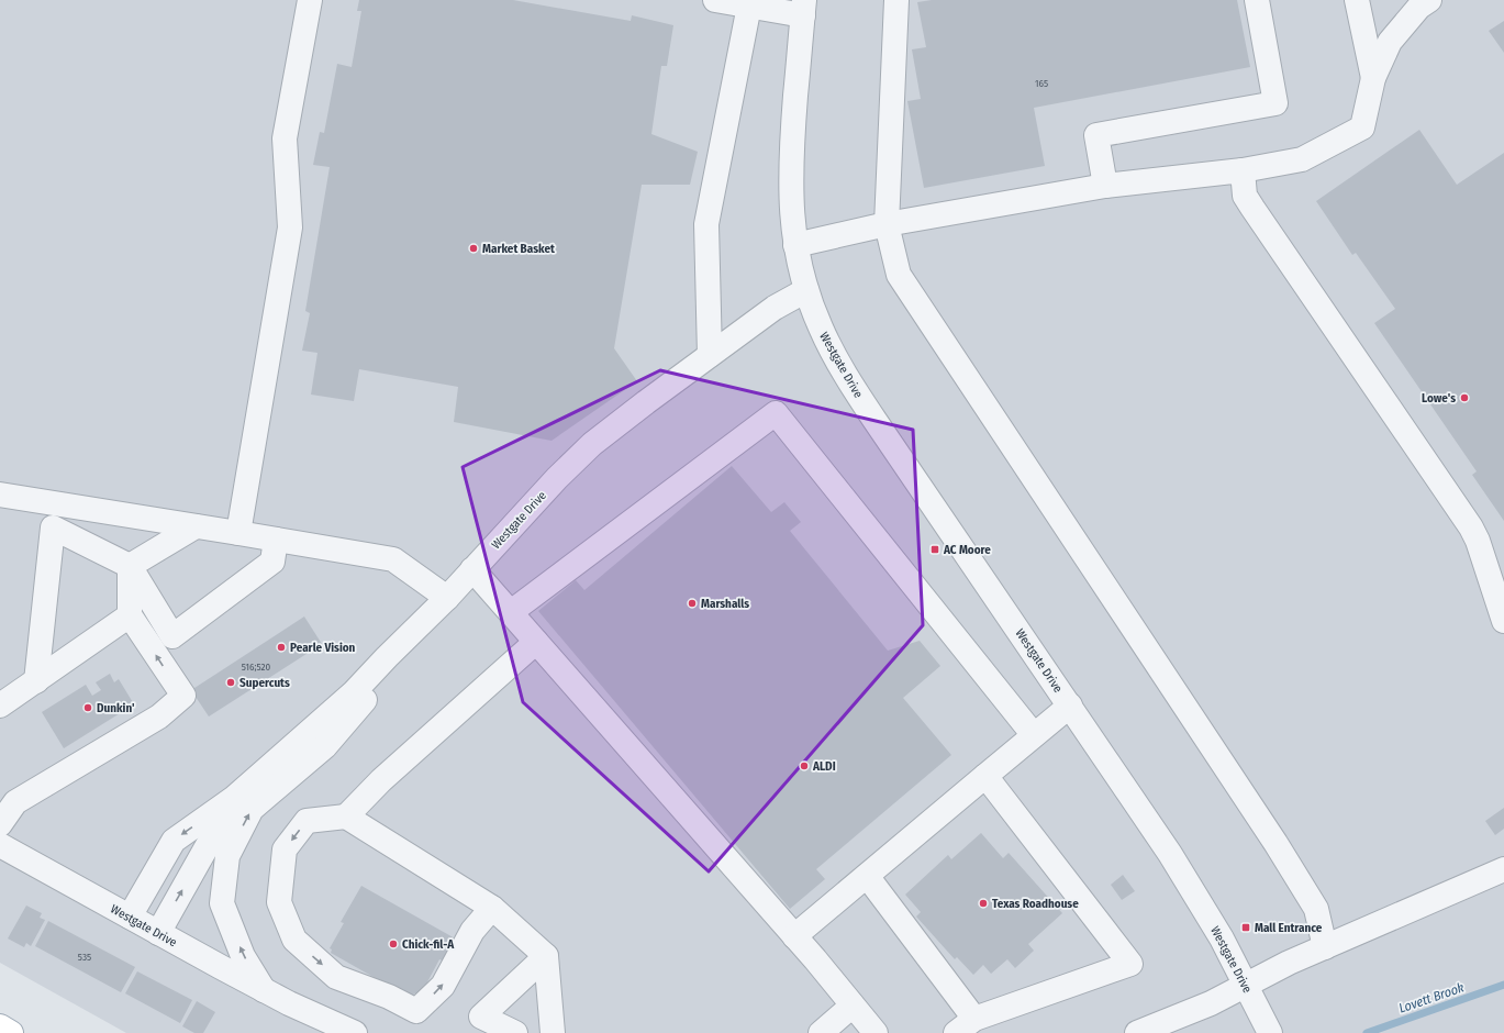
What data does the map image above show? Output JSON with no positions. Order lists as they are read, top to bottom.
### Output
{
  "streets": {
    "street": ["Westgate Drive"]
  },
  "water": ["Lovett Brook"],
  "places": {
    "other": [
      "Market Basket",
      "Lowe's",
      "Marshalls",
      "Pearle Vision",
      "Supercuts",
      "Dunkin'",
      "ALDI",
      "Texas Roadhouse",
      "Chick-fil-A"
    ],
    "transit": ["AC Moore", "Mall Entrance"]
  },
  "house_numbers": ["165", "516;520", "535"]
}
